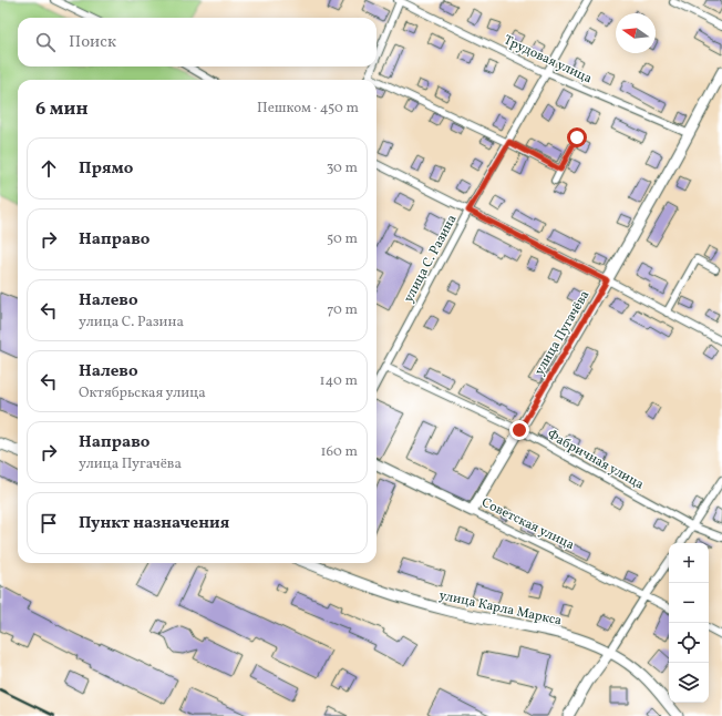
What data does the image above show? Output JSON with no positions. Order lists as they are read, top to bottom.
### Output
{
  "streets": {
    "street": [
      "Трудовая улица",
      "улица С. Разина",
      "улица Пугачёва",
      "Фабричная улица",
      "Советская улица",
      "улица Карла Маркса"
    ]
  },
  "crossings": [
    ["Трудовая улица", "улица С. Разина"],
    ["Трудовая улица", "улица Пугачёва"],
    ["улица С. Разина", "Фабричная улица"],
    ["улица Пугачёва", "Фабричная улица"],
    ["улица Пугачёва", "Советская улица"]
  ],
  "north": "left",
  "page": {
    "search": "Поиск",
    "heading": ["6 мин", "Пешком · 450 m"],
    "list": [
      ["Прямо", "30 m"],
      ["Направо", "50 m"],
      ["Налево", "улица С. Разина", "70 m"],
      ["Налево", "Октябрьская улица", "140 m"],
      ["Направо", "улица Пугачёва", "160 m"],
      "Пункт назначения"
    ],
    "map_buttons": ["+", "−"]
  }
}
